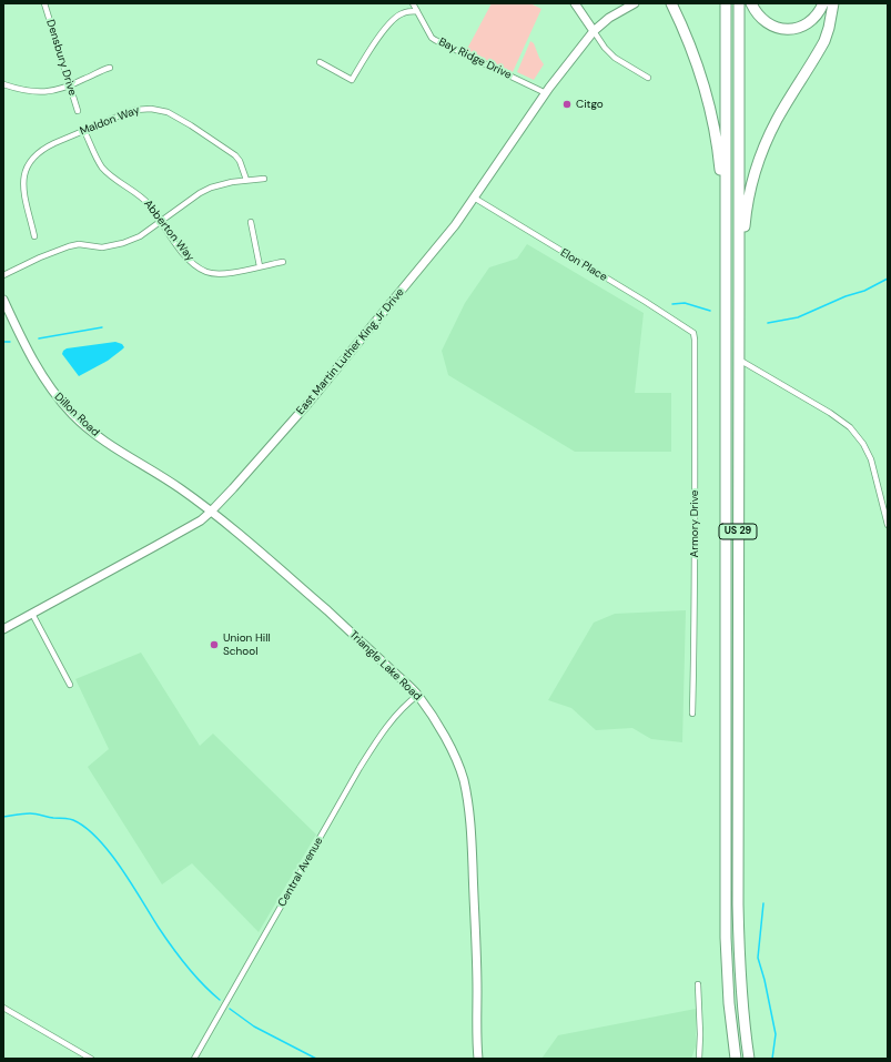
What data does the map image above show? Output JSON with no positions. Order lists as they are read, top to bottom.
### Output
{
  "streets": {
    "highway": ["US 29"],
    "street": [
      "Densbury Drive",
      "Bay Ridge Drive",
      "Maldon Way",
      "Abberton Way",
      "Elon Place",
      "East Martin Luther King Jr Drive",
      "Dillon Road",
      "Armory Drive",
      "Triangle Lake Road",
      "Central Avenue"
    ]
  },
  "crossings": [
    ["Bay Ridge Drive", "East Martin Luther King Jr Drive"],
    ["Maldon Way", "Abberton Way"],
    ["Elon Place", "East Martin Luther King Jr Drive"],
    ["Elon Place", "Armory Drive"],
    ["East Martin Luther King Jr Drive", "Dillon Road"],
    ["East Martin Luther King Jr Drive", "Triangle Lake Road"],
    ["Dillon Road", "Triangle Lake Road"],
    ["Triangle Lake Road", "Central Avenue"]
  ],
  "places": ["Citgo", "Union Hill School"]
}
